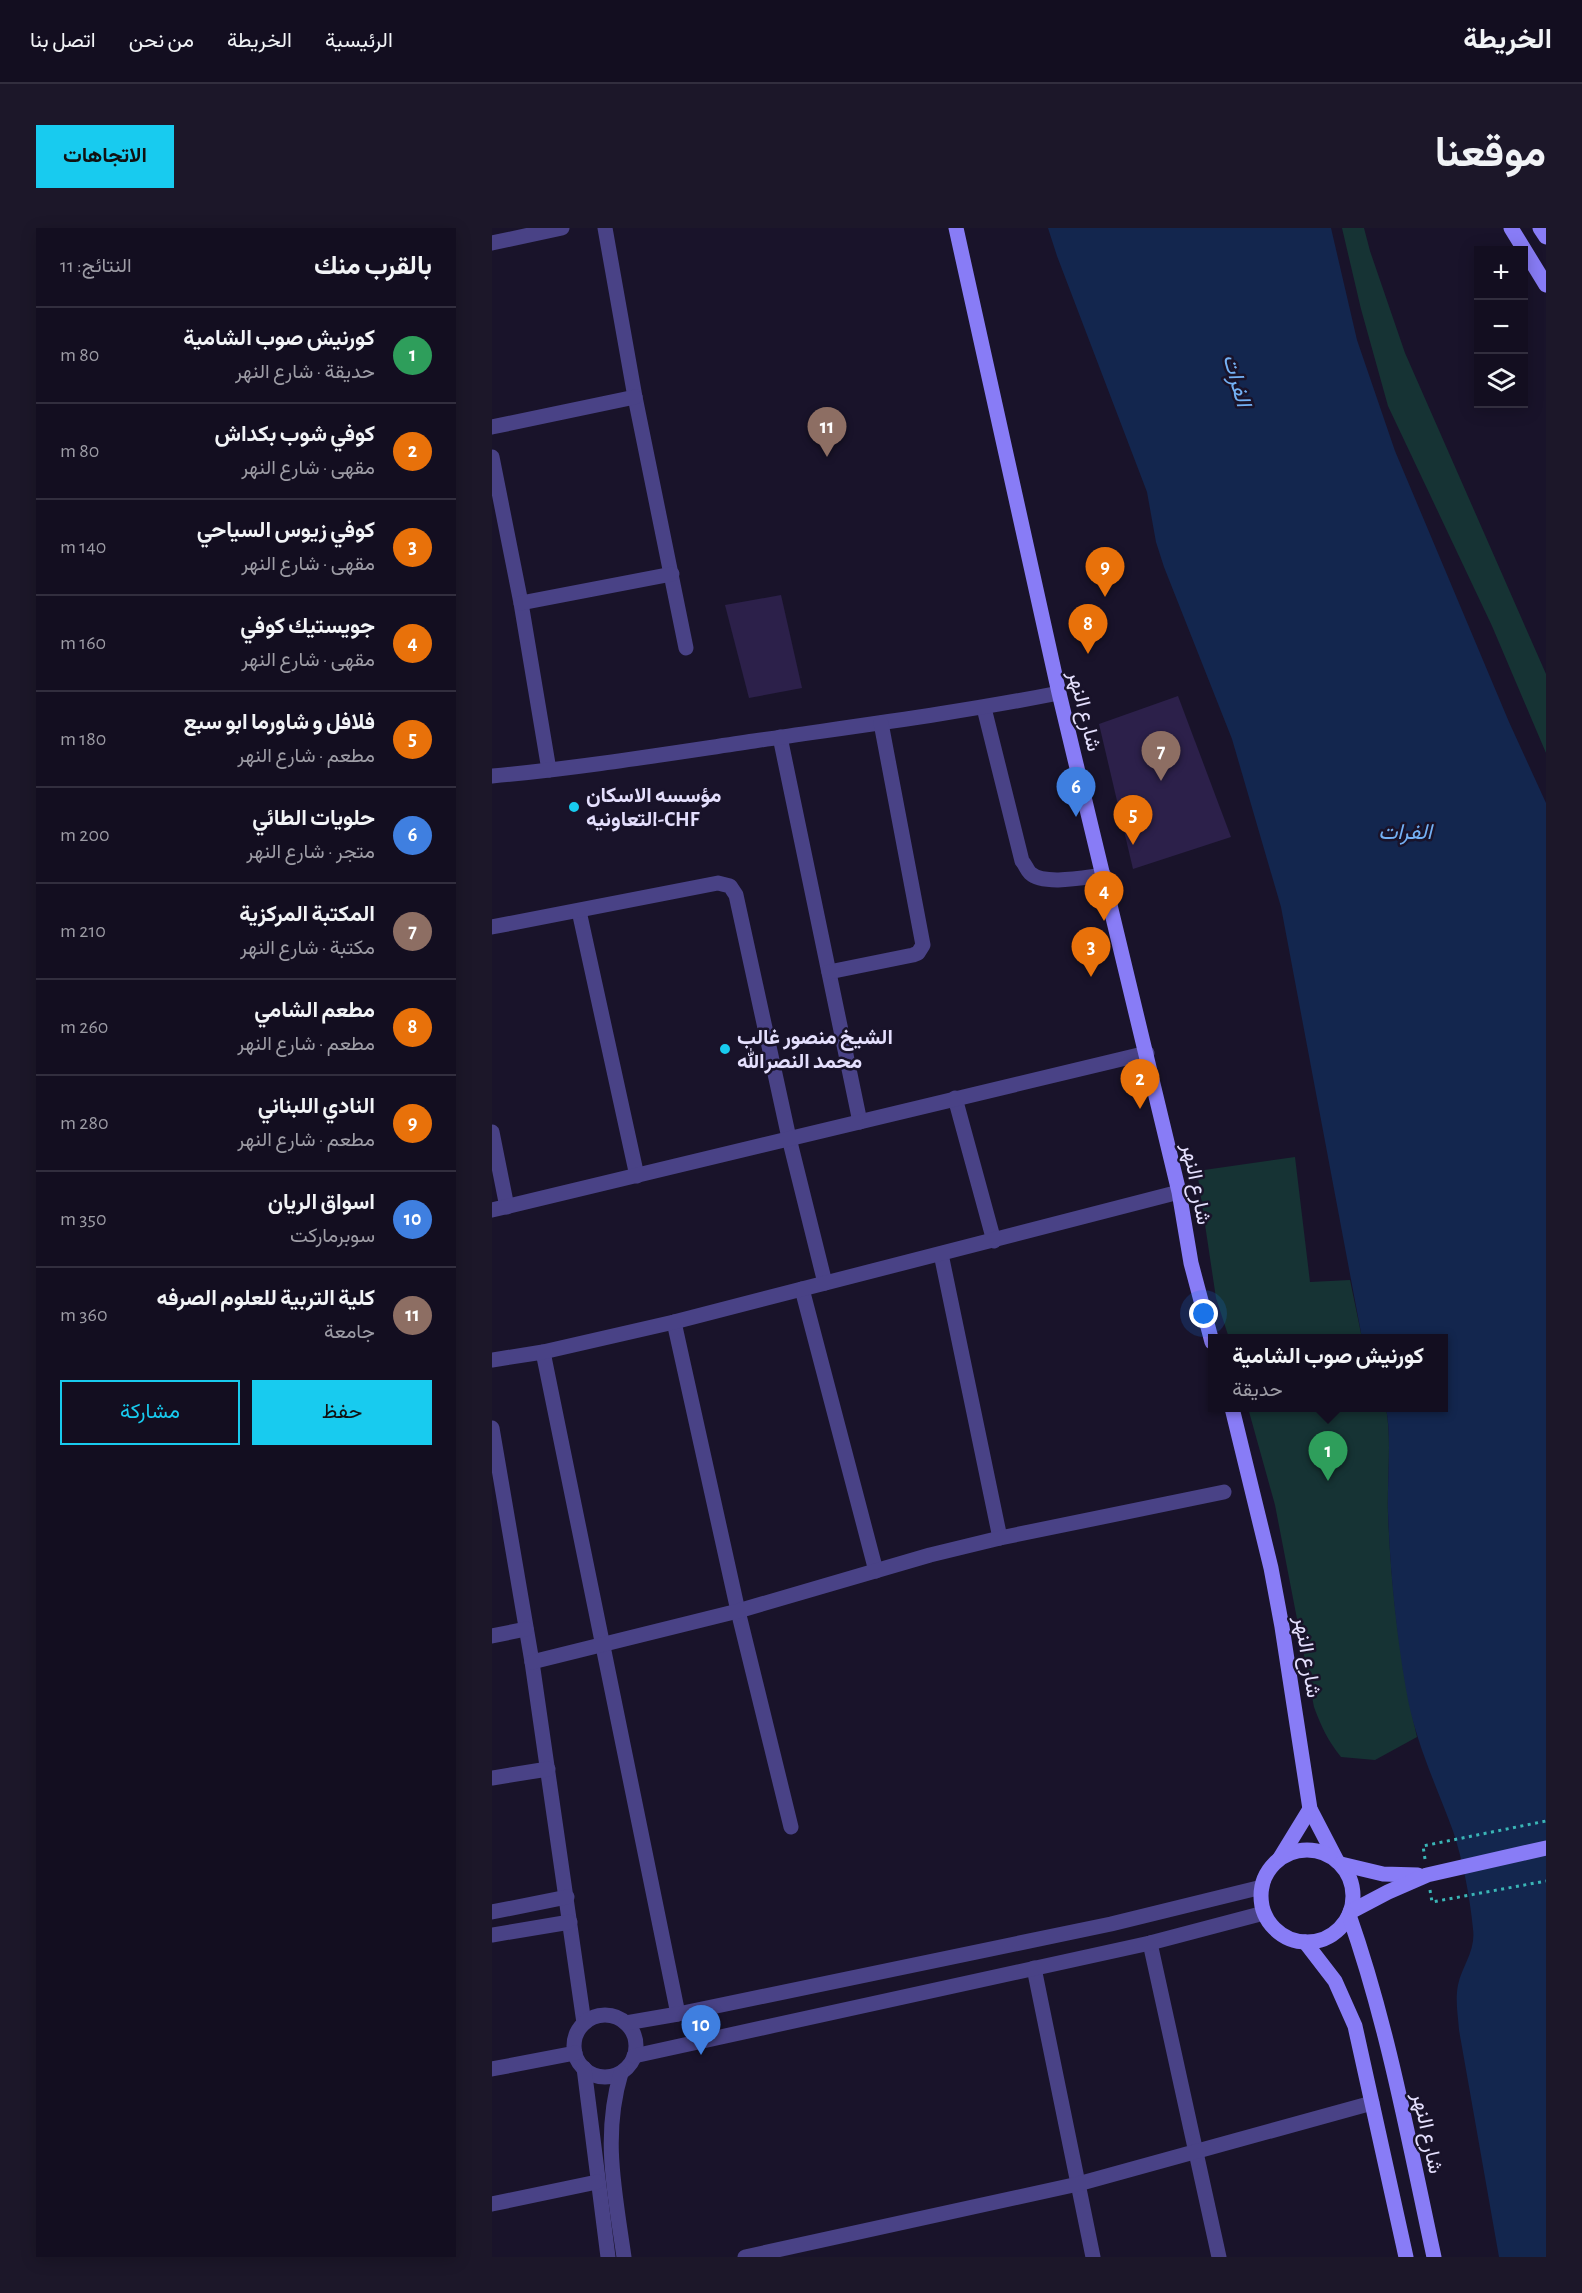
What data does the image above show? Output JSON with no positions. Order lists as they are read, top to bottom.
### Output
{
  "streets": {
    "main road": ["شارع النهر"]
  },
  "water": ["الفرات"],
  "places": ["مؤسسه الاسكان التعاونيه-CHF", "الشيخ منصور غالب محمد النصرالله"],
  "page": {
    "header": "الخريطة",
    "nav": [
      "الرئيسية",
      "الخريطة",
      "من نحن",
      "اتصل بنا"
    ],
    "title": "موقعنا",
    "buttons": [
      "الاتجاهات",
      ["حفظ", "مشاركة"]
    ],
    "heading": ["بالقرب منك", "النتائج: 11"],
    "map_buttons": ["+", "−"],
    "list": [
      {
        "mark": "1",
        "name": "كورنيش صوب الشامية",
        "note": "حديقة · شارع النهر",
        "value": "80 m"
      },
      {
        "mark": "2",
        "name": "كوفي شوب بكداش",
        "note": "مقهى · شارع النهر",
        "value": "80 m"
      },
      {
        "mark": "3",
        "name": "كوفي زيوس السياحي",
        "note": "مقهى · شارع النهر",
        "value": "140 m"
      },
      {
        "mark": "4",
        "name": "جويستيك كوفي",
        "note": "مقهى · شارع النهر",
        "value": "160 m"
      },
      {
        "mark": "5",
        "name": "فلافل و شاورما ابو سبع",
        "note": "مطعم · شارع النهر",
        "value": "180 m"
      },
      {
        "mark": "6",
        "name": "حلويات الطائي",
        "note": "متجر · شارع النهر",
        "value": "200 m"
      },
      {
        "mark": "7",
        "name": "المكتبة المركزية",
        "note": "مكتبة · شارع النهر",
        "value": "210 m"
      },
      {
        "mark": "8",
        "name": "مطعم الشامي",
        "note": "مطعم · شارع النهر",
        "value": "260 m"
      },
      {
        "mark": "9",
        "name": "النادي اللبناني",
        "note": "مطعم · شارع النهر",
        "value": "280 m"
      },
      {
        "mark": "10",
        "name": "اسواق الريان",
        "note": "سوبرماركت",
        "value": "350 m"
      },
      {
        "mark": "11",
        "name": "كلية التربية للعلوم الصرفه",
        "note": "جامعة",
        "value": "360 m"
      }
    ],
    "pins": [
      "11",
      "9",
      "8",
      "7",
      "6",
      "5",
      "4",
      "3",
      "2",
      "1",
      "10"
    ],
    "popup": ["كورنيش صوب الشامية", "حديقة"]
  }
}
